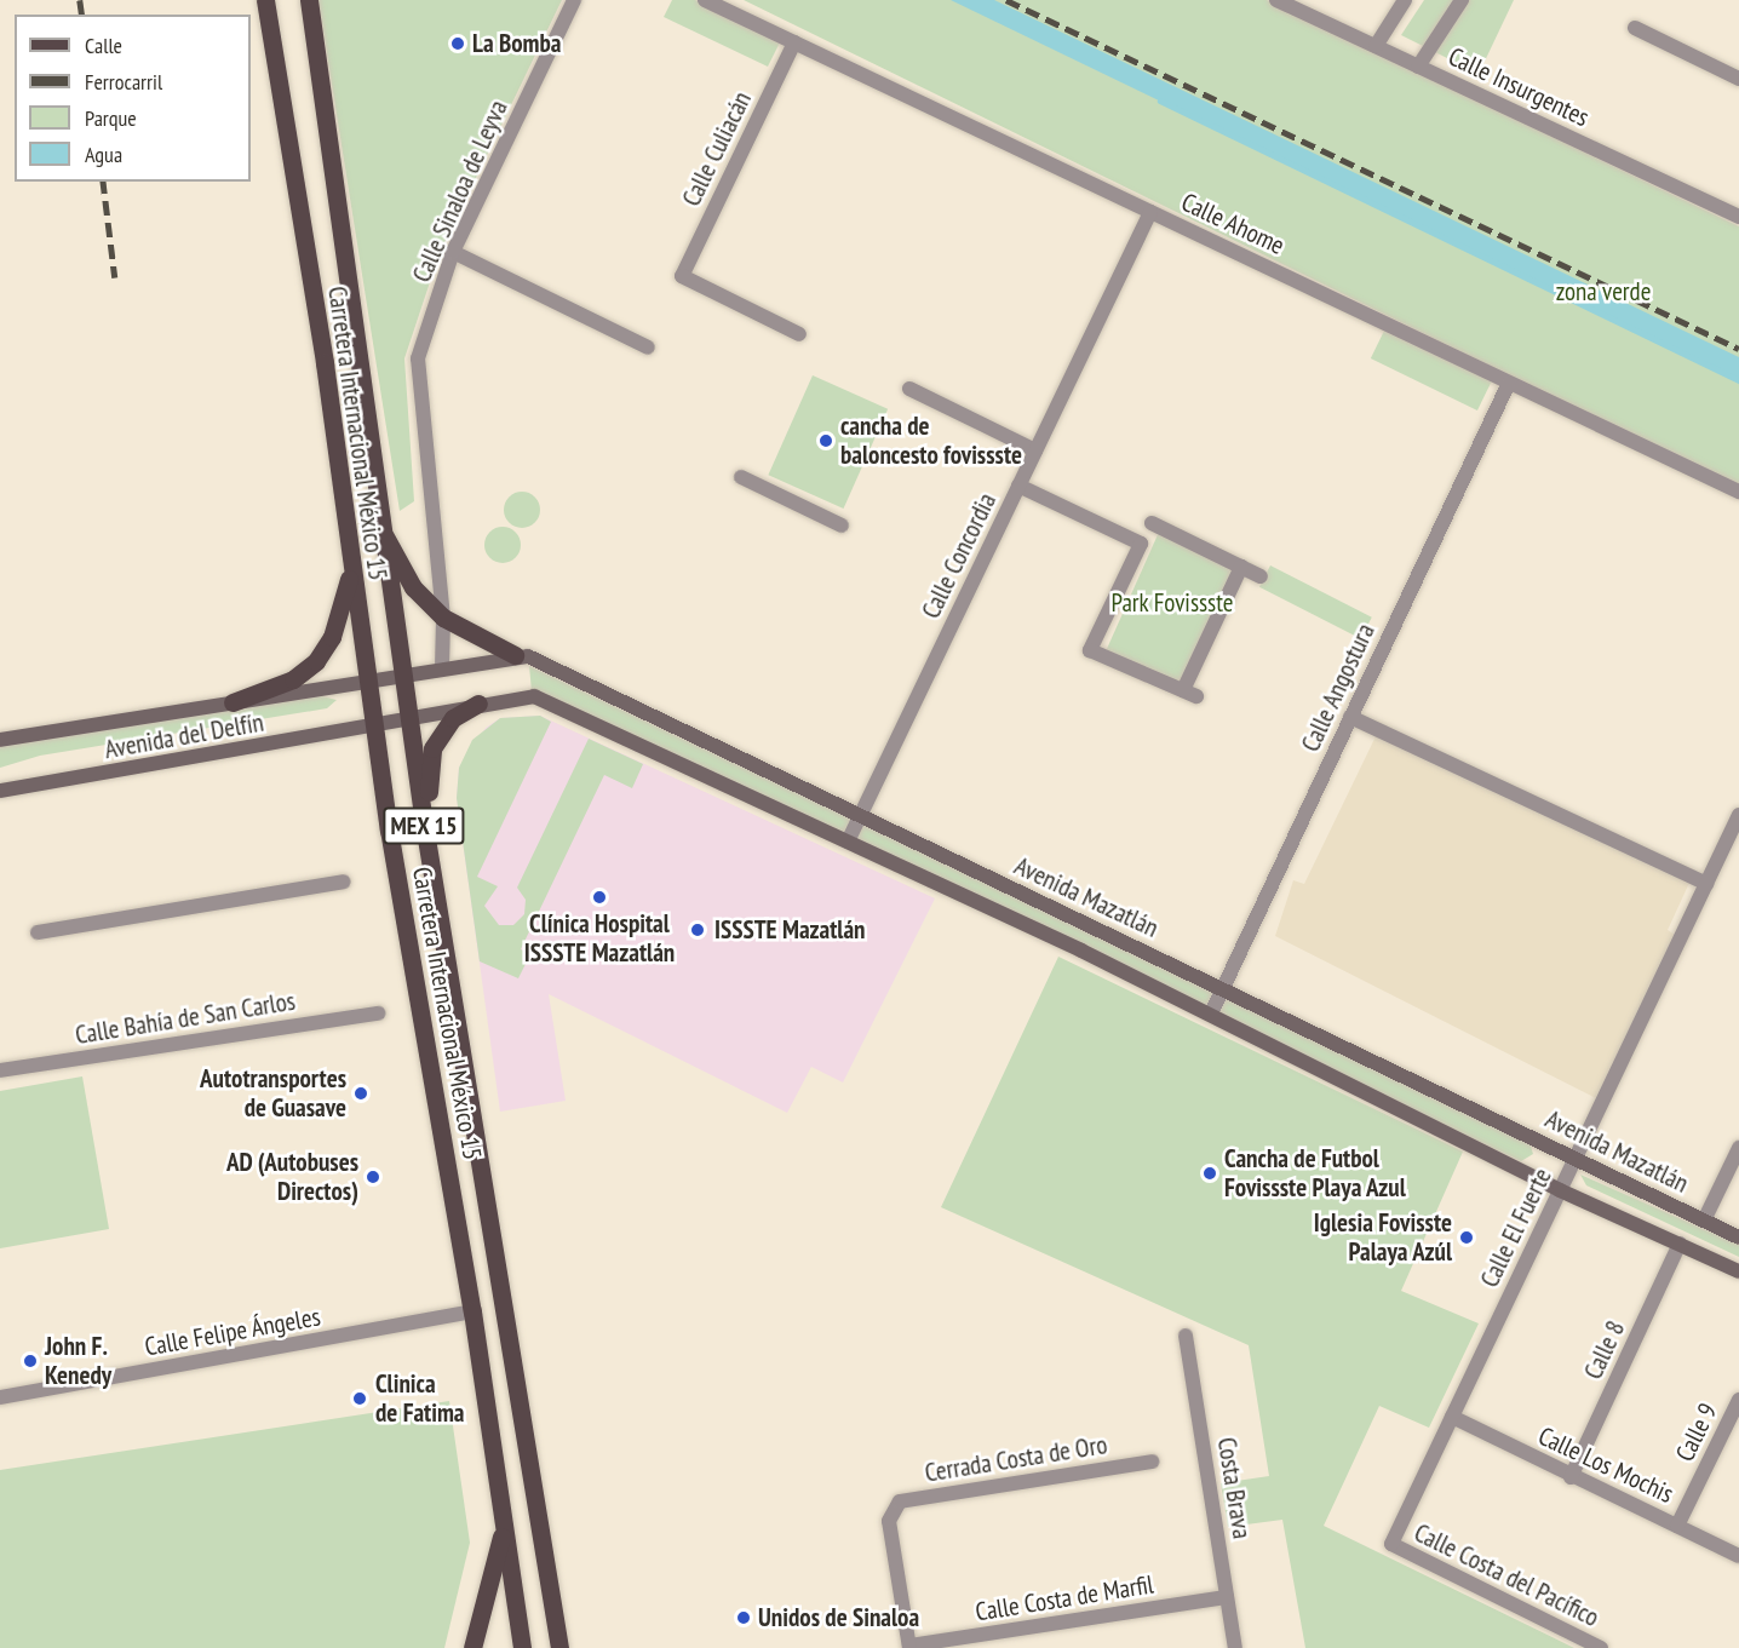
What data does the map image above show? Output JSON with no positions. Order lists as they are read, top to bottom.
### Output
{
  "streets": {
    "main road": ["Carretera Internacional México 15", "MEX 15"],
    "street": [
      "Calle Insurgentes",
      "Calle Culiacán",
      "Calle Sinaloa de Leyva",
      "Calle Ahome",
      "Calle Concordia",
      "Calle Angostura",
      "Avenida del Delfín",
      "Avenida Mazatlán",
      "Calle Bahía de San Carlos",
      "Calle El Fuerte",
      "Calle Felipe Ángeles",
      "Calle 8",
      "Calle 9",
      "Cerrada Costa de Oro",
      "Calle Los Mochis",
      "Costa Brava",
      "Calle Costa del Pacífico",
      "Calle Costa de Marfil"
    ]
  },
  "crossings": [
    ["Calle Culiacán", "Calle Ahome"],
    ["Calle Ahome", "Calle Concordia"],
    ["Calle Ahome", "Calle Angostura"],
    ["Carretera Internacional México 15", "Avenida del Delfín"],
    ["Carretera Internacional México 15", "Avenida Mazatlán"],
    ["Carretera Internacional México 15", "Calle Felipe Ángeles"],
    ["Calle Concordia", "Avenida Mazatlán"],
    ["Calle Angostura", "Avenida Mazatlán"],
    ["Avenida Mazatlán", "Calle El Fuerte"],
    ["Avenida Mazatlán", "Calle 8"],
    ["Calle El Fuerte", "Calle Los Mochis"],
    ["Calle El Fuerte", "Calle Costa del Pacífico"],
    ["Calle 8", "Calle Los Mochis"],
    ["Calle 9", "Calle Los Mochis"],
    ["Cerrada Costa de Oro", "Calle Costa de Marfil"],
    ["Costa Brava", "Calle Costa de Marfil"]
  ],
  "parks": ["zona verde", "Park Fovissste"],
  "places": [
    "La Bomba",
    "cancha de baloncesto fovissste",
    "Clínica Hospital ISSSTE Mazatlán",
    "ISSSTE Mazatlán",
    "Autotransportes de Guasave",
    "Cancha de Futbol Fovissste Playa Azul",
    "AD (Autobuses Directos)",
    "Iglesia Fovisste Palaya Azúl",
    "John F. Kenedy",
    "Clinica de Fatima",
    "Unidos de Sinaloa"
  ],
  "legend": [
    "Calle",
    "Ferrocarril",
    "Parque",
    "Agua"
  ]
}
